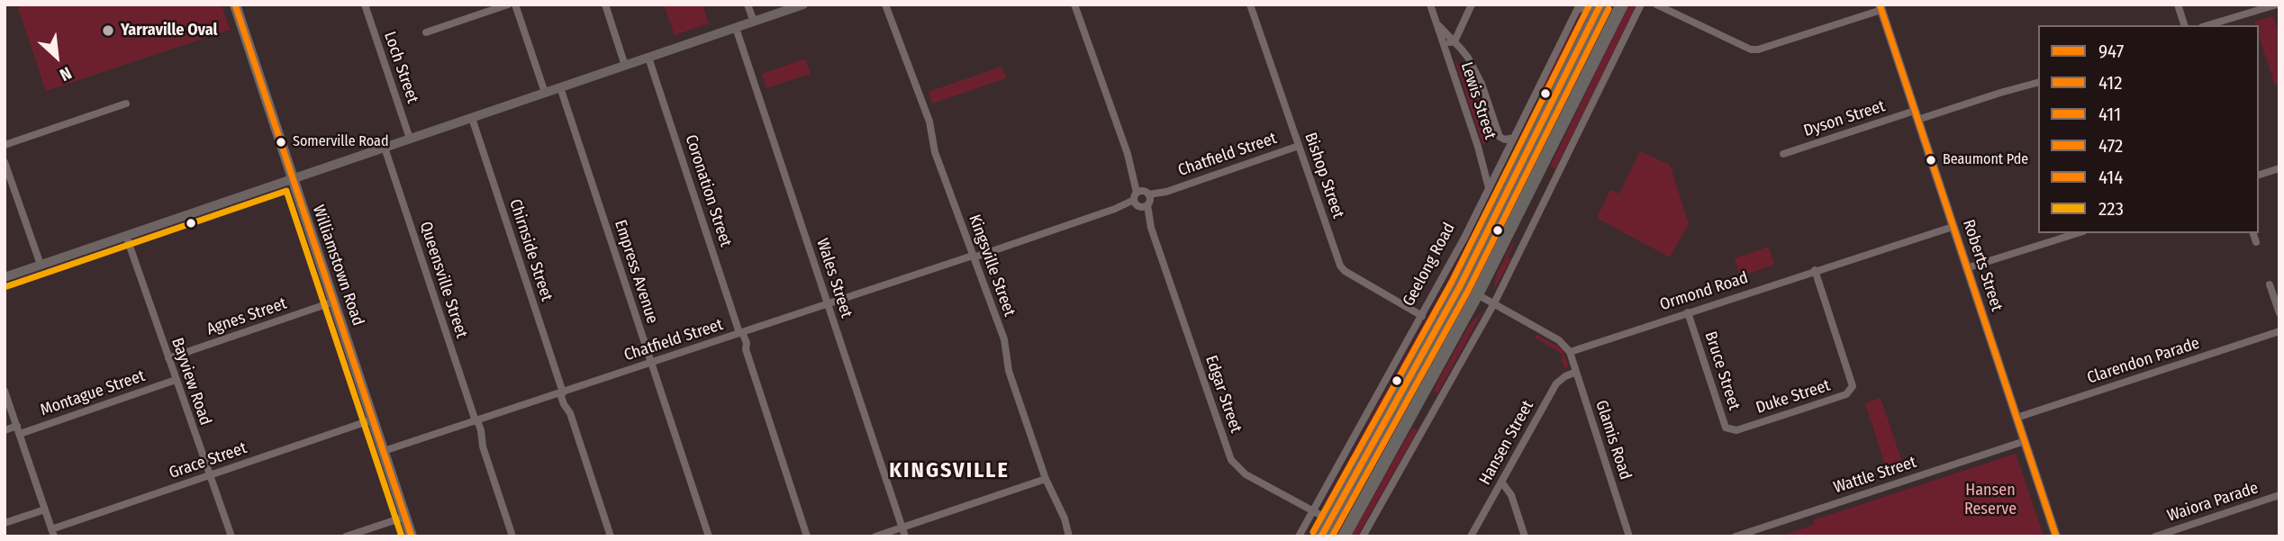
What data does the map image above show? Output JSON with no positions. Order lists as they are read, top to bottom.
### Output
{
  "streets": {
    "main road": ["Williamstown Road", "Roberts Street"],
    "street": [
      "Loch Street",
      "Lewis Street",
      "Dyson Street",
      "Chatfield Street",
      "Bishop Street",
      "Coronation Street",
      "Chirnside Street",
      "Geelong Road",
      "Kingsville Street",
      "Empress Avenue",
      "Wales Street",
      "Queensville Street",
      "Ormond Road",
      "Agnes Street",
      "Clarendon Parade",
      "Bruce Street",
      "Bayview Road",
      "Montague Street",
      "Edgar Street",
      "Duke Street",
      "Glamis Road",
      "Hansen Street",
      "Grace Street",
      "Wattle Street",
      "Waiora Parade"
    ]
  },
  "crossings": [
    ["Lewis Street", "Geelong Road"],
    ["Dyson Street", "Roberts Street"],
    ["Chatfield Street", "Bishop Street"],
    ["Chatfield Street", "Coronation Street"],
    ["Chatfield Street", "Chirnside Street"],
    ["Chatfield Street", "Williamstown Road"],
    ["Chatfield Street", "Kingsville Street"],
    ["Chatfield Street", "Empress Avenue"],
    ["Chatfield Street", "Wales Street"],
    ["Chatfield Street", "Queensville Street"],
    ["Chatfield Street", "Edgar Street"],
    ["Bishop Street", "Geelong Road"],
    ["Geelong Road", "Edgar Street"],
    ["Williamstown Road", "Agnes Street"],
    ["Williamstown Road", "Grace Street"],
    ["Roberts Street", "Ormond Road"],
    ["Roberts Street", "Clarendon Parade"],
    ["Roberts Street", "Wattle Street"],
    ["Ormond Road", "Bruce Street"],
    ["Ormond Road", "Duke Street"],
    ["Ormond Road", "Glamis Road"],
    ["Agnes Street", "Bayview Road"],
    ["Bruce Street", "Duke Street"],
    ["Bayview Road", "Montague Street"],
    ["Bayview Road", "Grace Street"],
    ["Glamis Road", "Hansen Street"]
  ],
  "districts": ["KINGSVILLE"],
  "parks": ["Hansen Reserve"],
  "places": ["Yarraville Oval", "Somerville Road", "Beaumont Pde"],
  "lines": [
    "transit line 947",
    "transit line 411",
    "transit line 472",
    "transit line 414",
    "transit line 412",
    "transit line 223"
  ],
  "legend": [
    "947",
    "412",
    "411",
    "472",
    "414",
    "223"
  ],
  "north": "bottom right"
}
